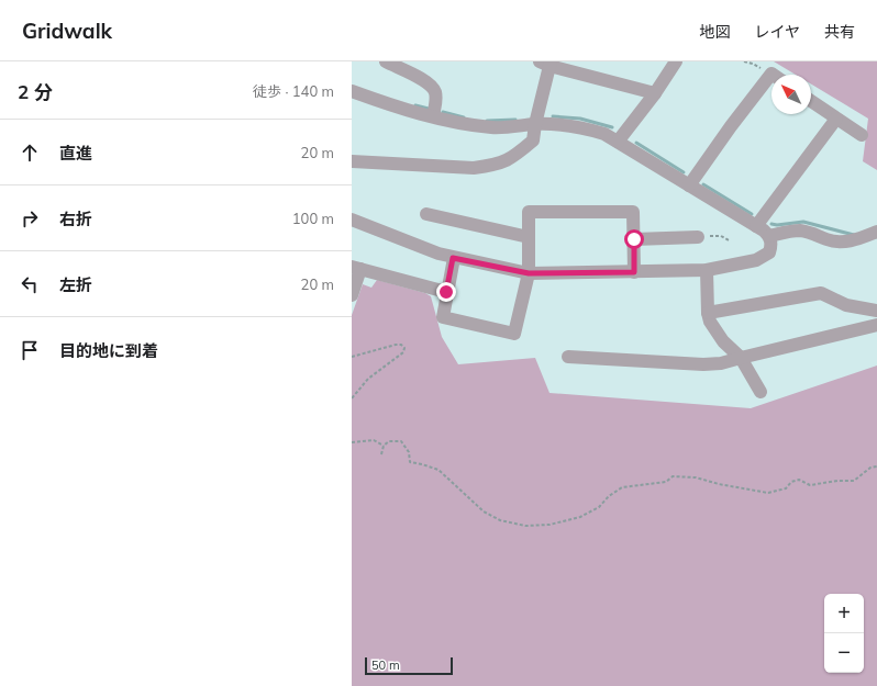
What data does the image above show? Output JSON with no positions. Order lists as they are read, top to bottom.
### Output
{
  "scale_bar": "50 m",
  "north": "top left",
  "page": {
    "header": "Gridwalk",
    "nav": ["地図", "レイヤ", "共有"],
    "heading": ["2 分", "徒歩 · 140 m"],
    "list": [
      ["直進", "20 m"],
      ["右折", "100 m"],
      ["左折", "20 m"],
      "目的地に到着"
    ],
    "map_buttons": ["+", "−"],
    "scale": "50 m"
  }
}
